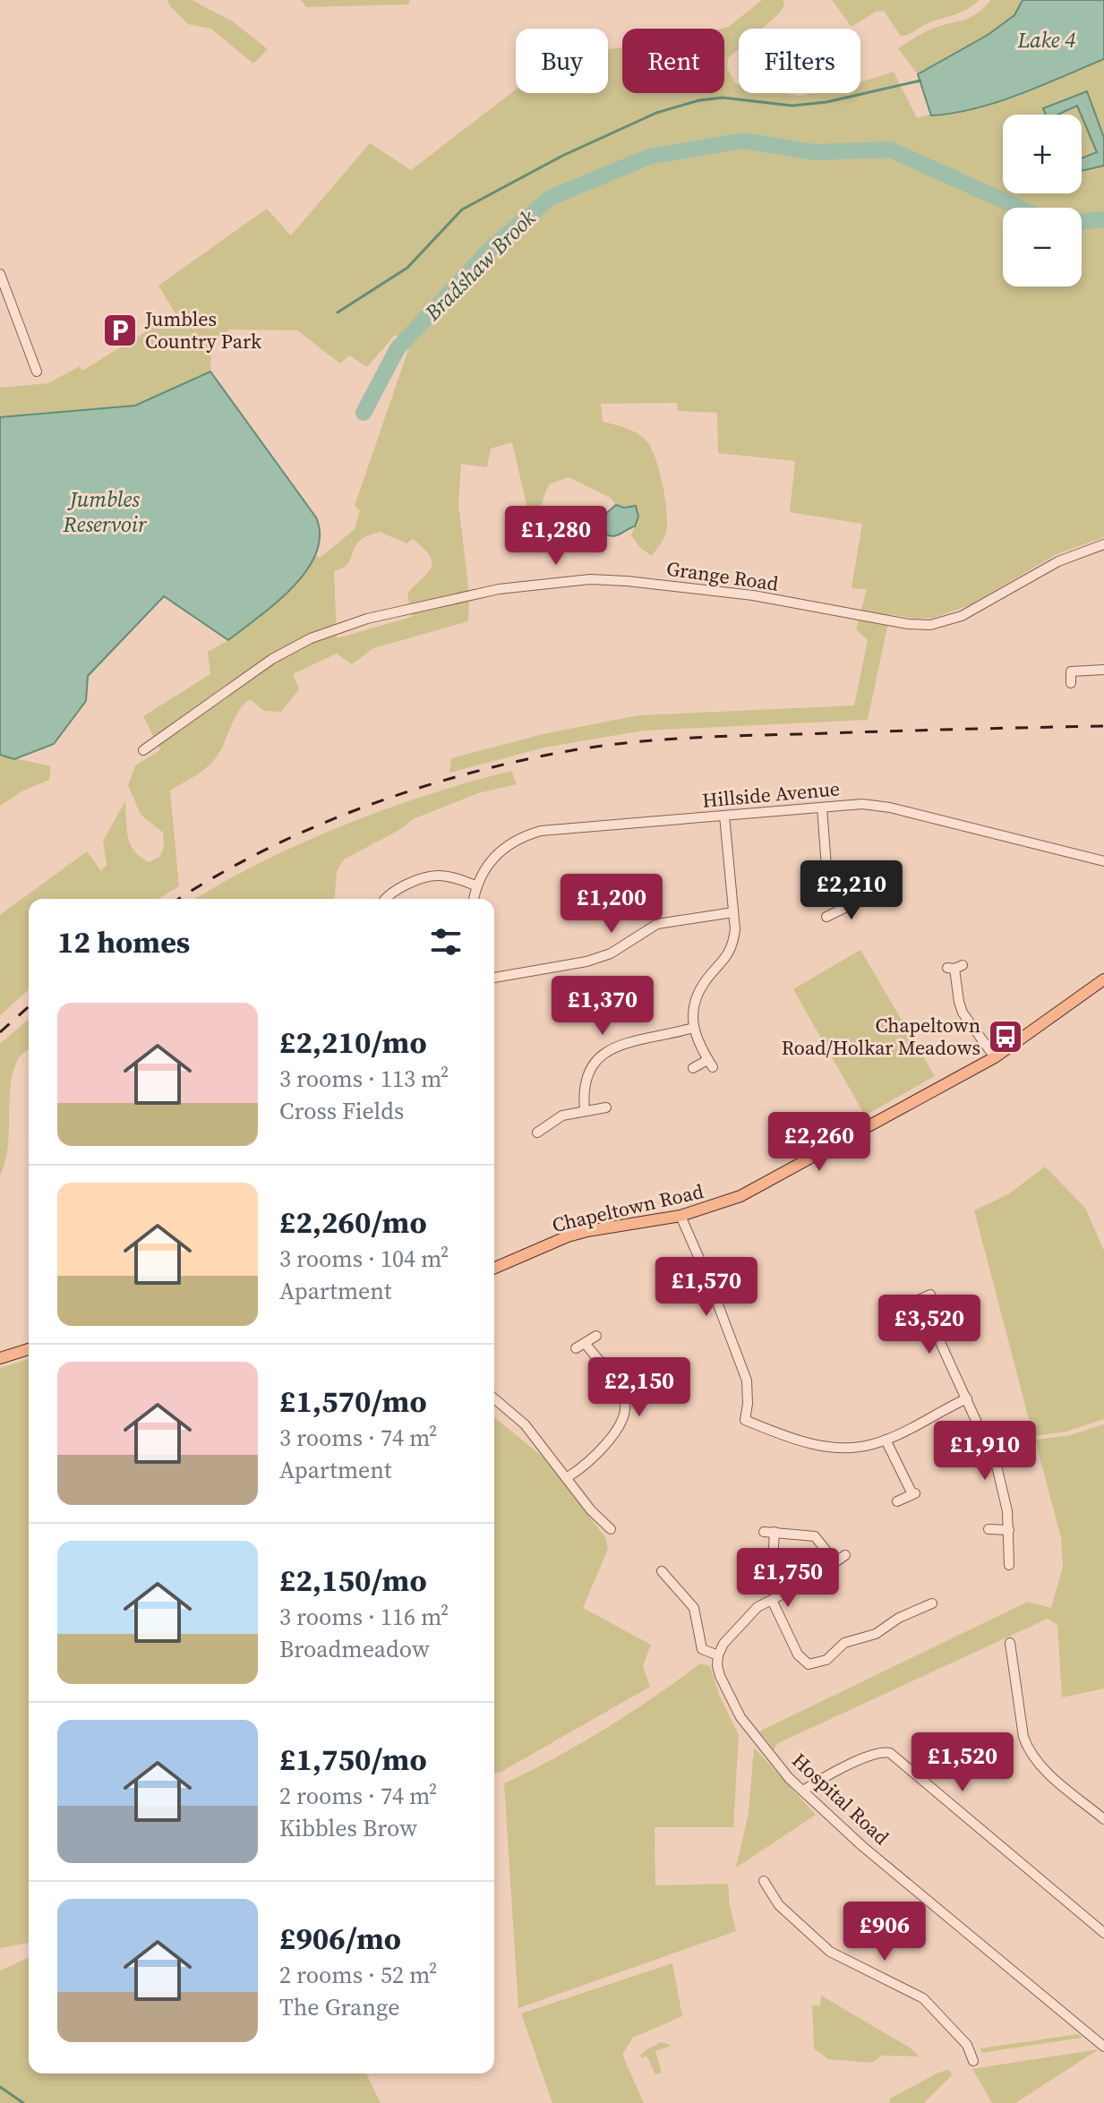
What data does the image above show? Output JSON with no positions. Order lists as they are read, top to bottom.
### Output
{
  "streets": {
    "main road": ["Chapeltown Road"],
    "street": ["Grange Road", "Hillside Avenue", "Hospital Road"]
  },
  "water": ["Lake 4", "Bradshaw Brook", "Jumbles Reservoir"],
  "places": {
    "parking": ["Jumbles Country Park"],
    "bus stop": ["Chapeltown Road/Holkar Meadows"]
  },
  "page": {
    "chip": ["Buy", "Rent", "Filters"],
    "map_buttons": ["+", "−"],
    "price": [
      "£1,280",
      "£2,210",
      "£1,200",
      "£1,370",
      "£2,260",
      "£1,570",
      "£3,520",
      "£2,150",
      "£1,910",
      "£1,750",
      "£1,520",
      "£906"
    ],
    "heading": "12 homes",
    "list": [
      {
        "name": "£2,210/mo",
        "note": "3 rooms · 113 m² · Cross Fields"
      },
      {
        "name": "£2,260/mo",
        "note": "3 rooms · 104 m² · Apartment"
      },
      {
        "name": "£1,570/mo",
        "note": "3 rooms · 74 m² · Apartment"
      },
      {
        "name": "£2,150/mo",
        "note": "3 rooms · 116 m² · Broadmeadow"
      },
      {
        "name": "£1,750/mo",
        "note": "2 rooms · 74 m² · Kibbles Brow"
      },
      {
        "name": "£906/mo",
        "note": "2 rooms · 52 m² · The Grange"
      }
    ]
  }
}
